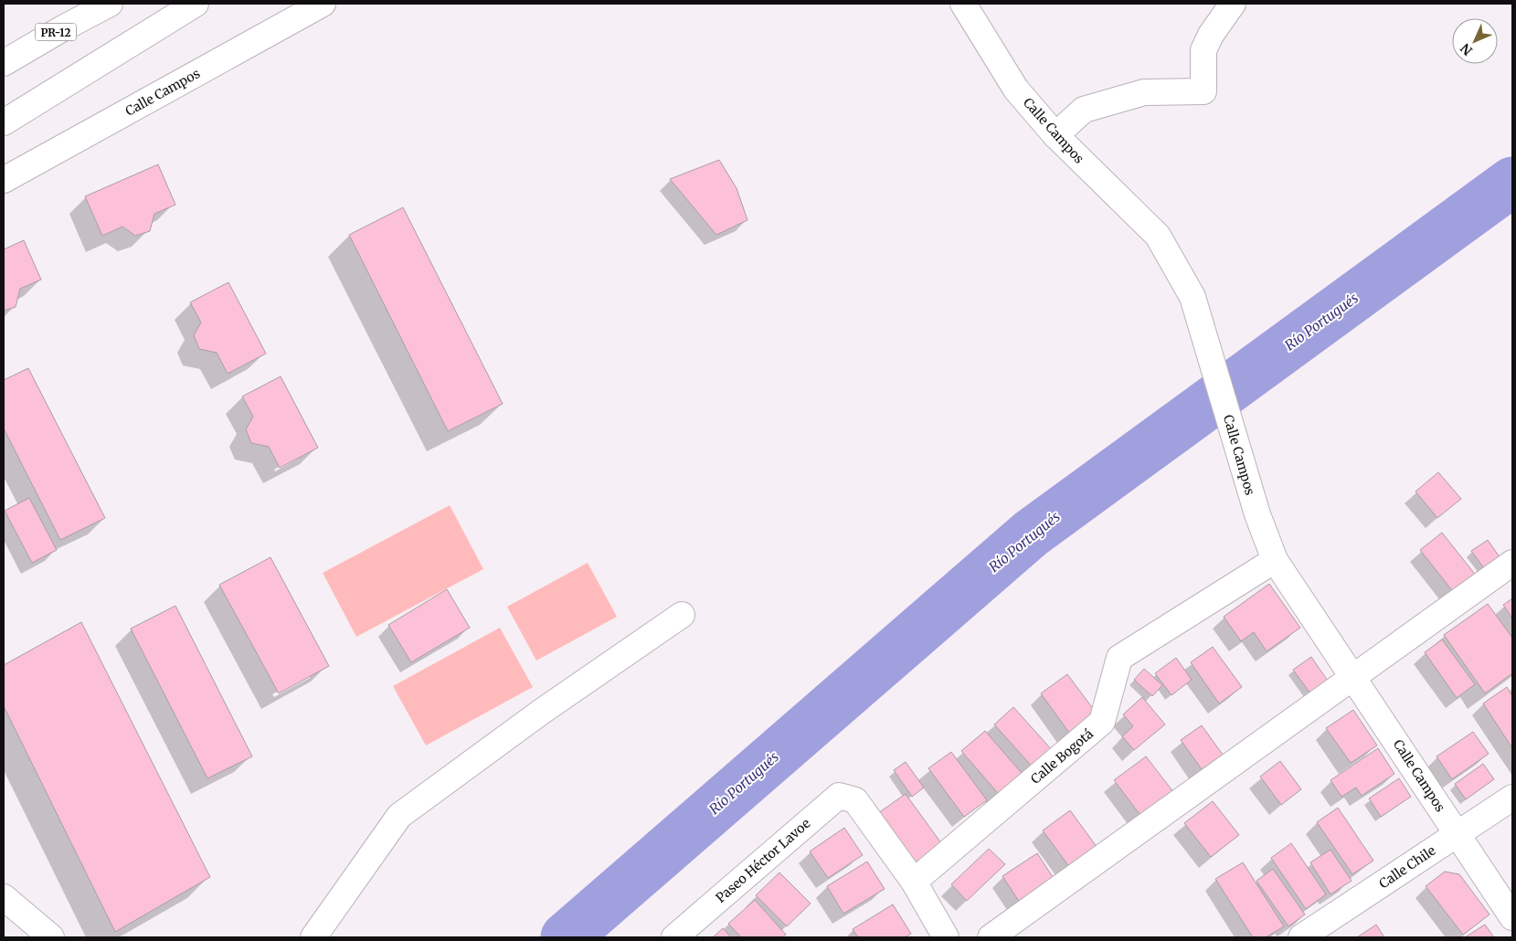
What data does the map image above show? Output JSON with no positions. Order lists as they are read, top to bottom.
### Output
{
  "streets": {
    "main road": [
      "PR-12",
      "Calle Campos",
      "Calle Bogotá",
      "Paseo Héctor Lavoe",
      "Calle Chile"
    ]
  },
  "crossings": [
    ["Calle Campos", "Calle Bogotá"],
    ["Calle Campos", "Calle Chile"],
    ["Calle Bogotá", "Paseo Héctor Lavoe"]
  ],
  "water": ["Río Portugués"],
  "north": "bottom left"
}
